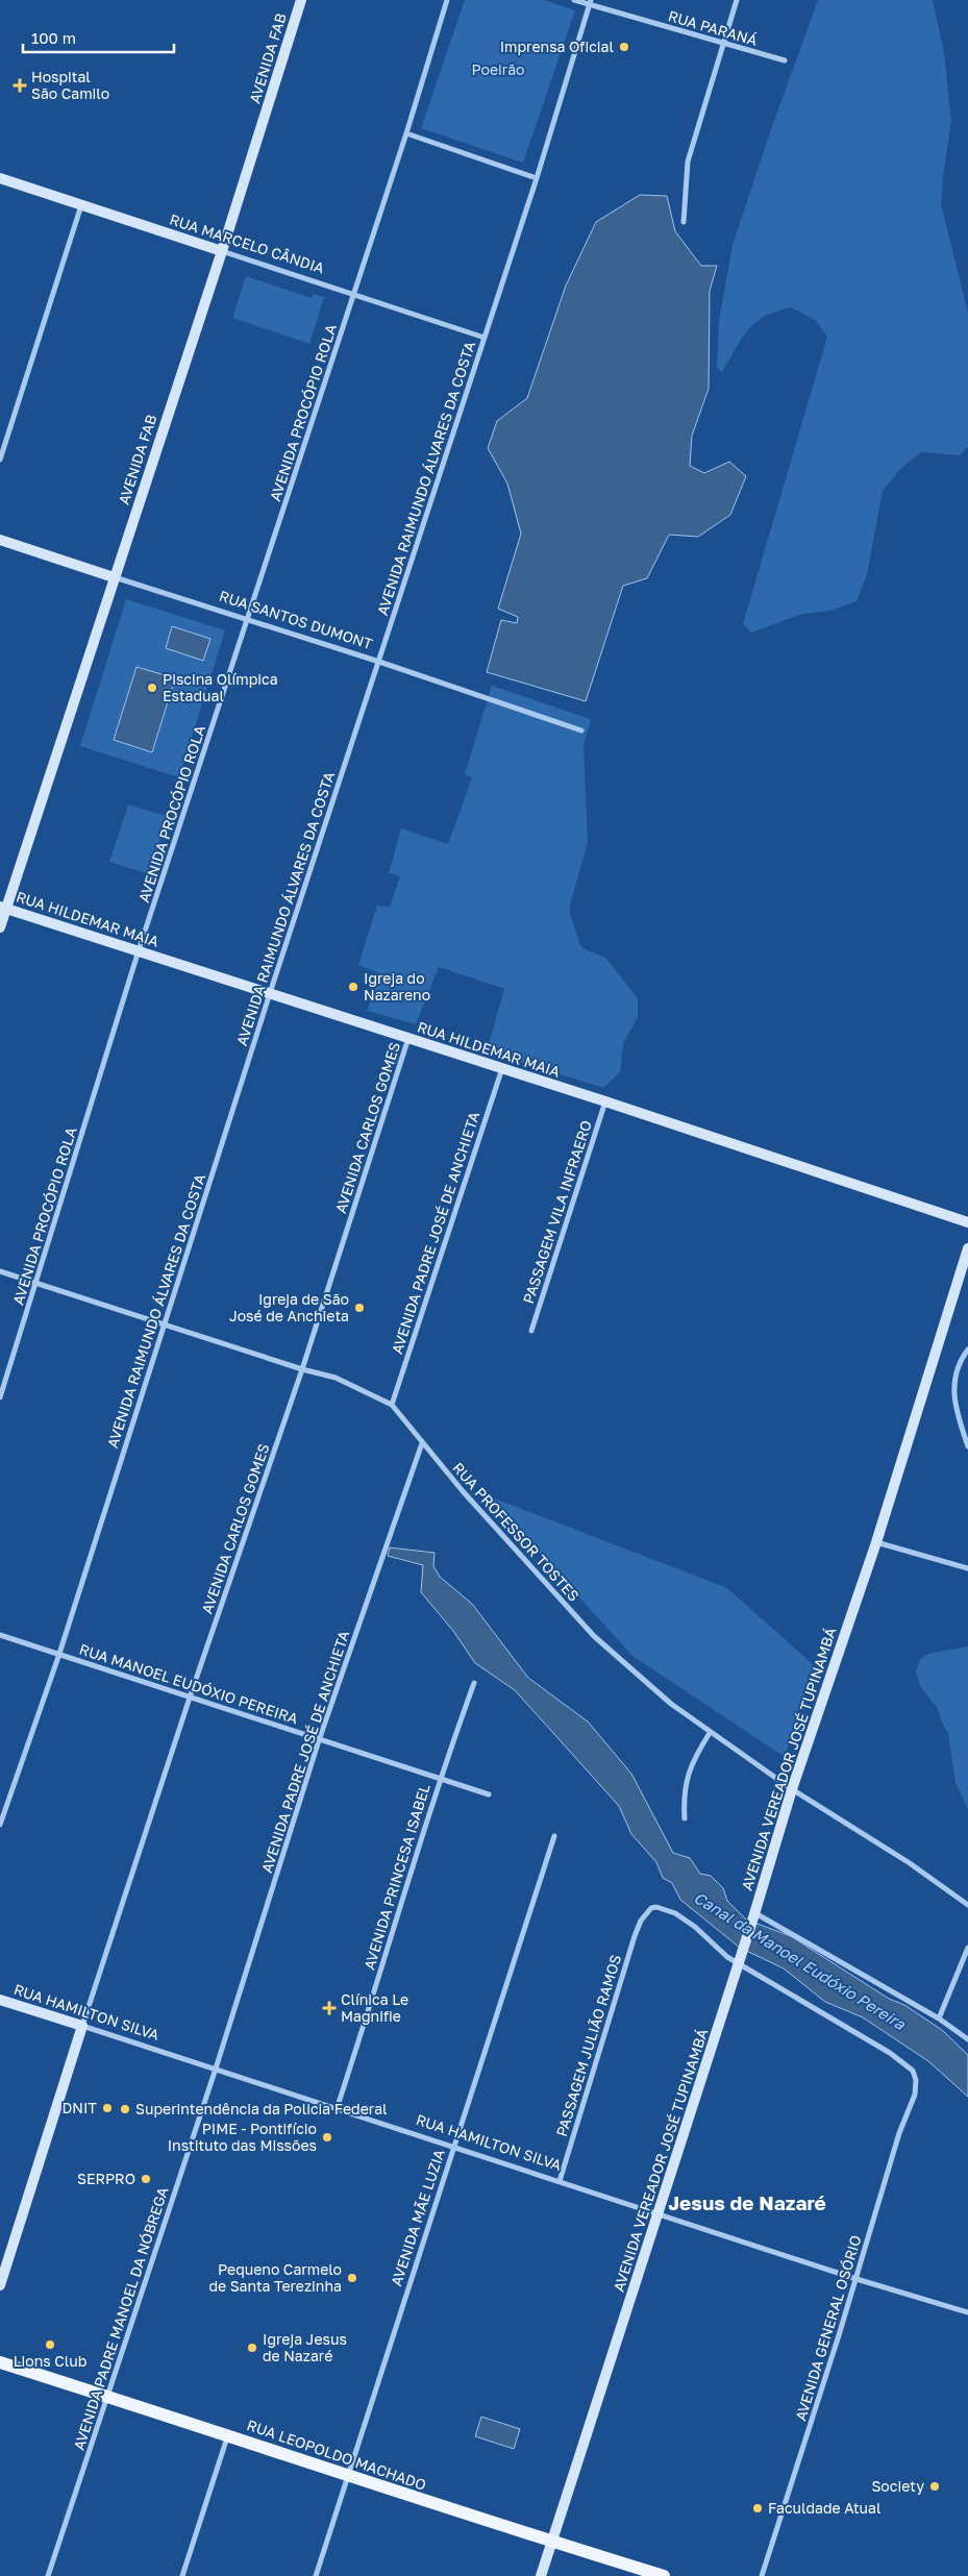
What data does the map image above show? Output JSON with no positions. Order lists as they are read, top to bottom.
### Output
{
  "streets": {
    "main road": ["RUA LEOPOLDO MACHADO"],
    "street": [
      "RUA PARANÁ",
      "AVENIDA FAB",
      "RUA MARCELO CÂNDIA",
      "AVENIDA PROCÓPIO ROLA",
      "AVENIDA RAIMUNDO ÁLVARES DA COSTA",
      "RUA SANTOS DUMONT",
      "RUA HILDEMAR MAIA",
      "AVENIDA CARLOS GOMES",
      "PASSAGEM VILA INFRAERO",
      "AVENIDA PADRE JOSÉ DE ANCHIETA",
      "RUA PROFESSOR TOSTES",
      "RUA MANOEL EUDÓXIO PEREIRA",
      "AVENIDA VEREADOR JOSÉ TUPINAMBÁ",
      "AVENIDA PRINCESA ISABEL",
      "RUA HAMILTON SILVA",
      "PASSAGEM JULIÃO RAMOS",
      "AVENIDA MÃE LUZIA",
      "AVENIDA PADRE MANOEL DA NÓBREGA",
      "AVENIDA GENERAL OSÓRIO"
    ]
  },
  "crossings": [
    ["RUA PARANÁ", "AVENIDA RAIMUNDO ÁLVARES DA COSTA"],
    ["AVENIDA FAB", "RUA MARCELO CÂNDIA"],
    ["AVENIDA FAB", "RUA SANTOS DUMONT"],
    ["AVENIDA FAB", "RUA HILDEMAR MAIA"],
    ["RUA MARCELO CÂNDIA", "AVENIDA PROCÓPIO ROLA"],
    ["RUA MARCELO CÂNDIA", "AVENIDA RAIMUNDO ÁLVARES DA COSTA"],
    ["AVENIDA PROCÓPIO ROLA", "RUA SANTOS DUMONT"],
    ["AVENIDA PROCÓPIO ROLA", "RUA HILDEMAR MAIA"],
    ["AVENIDA PROCÓPIO ROLA", "RUA PROFESSOR TOSTES"],
    ["AVENIDA RAIMUNDO ÁLVARES DA COSTA", "RUA SANTOS DUMONT"],
    ["AVENIDA RAIMUNDO ÁLVARES DA COSTA", "RUA HILDEMAR MAIA"],
    ["AVENIDA RAIMUNDO ÁLVARES DA COSTA", "RUA PROFESSOR TOSTES"],
    ["AVENIDA RAIMUNDO ÁLVARES DA COSTA", "RUA MANOEL EUDÓXIO PEREIRA"],
    ["RUA HILDEMAR MAIA", "AVENIDA CARLOS GOMES"],
    ["RUA HILDEMAR MAIA", "PASSAGEM VILA INFRAERO"],
    ["RUA HILDEMAR MAIA", "AVENIDA PADRE JOSÉ DE ANCHIETA"],
    ["AVENIDA CARLOS GOMES", "RUA PROFESSOR TOSTES"],
    ["AVENIDA CARLOS GOMES", "RUA MANOEL EUDÓXIO PEREIRA"],
    ["AVENIDA CARLOS GOMES", "RUA HAMILTON SILVA"],
    ["AVENIDA PADRE JOSÉ DE ANCHIETA", "RUA PROFESSOR TOSTES"],
    ["AVENIDA PADRE JOSÉ DE ANCHIETA", "RUA MANOEL EUDÓXIO PEREIRA"],
    ["AVENIDA PADRE JOSÉ DE ANCHIETA", "RUA HAMILTON SILVA"],
    ["AVENIDA PADRE JOSÉ DE ANCHIETA", "AVENIDA PADRE MANOEL DA NÓBREGA"],
    ["RUA PROFESSOR TOSTES", "AVENIDA VEREADOR JOSÉ TUPINAMBÁ"],
    ["RUA MANOEL EUDÓXIO PEREIRA", "AVENIDA PRINCESA ISABEL"],
    ["AVENIDA VEREADOR JOSÉ TUPINAMBÁ", "RUA HAMILTON SILVA"],
    ["AVENIDA VEREADOR JOSÉ TUPINAMBÁ", "PASSAGEM JULIÃO RAMOS"],
    ["AVENIDA VEREADOR JOSÉ TUPINAMBÁ", "AVENIDA GENERAL OSÓRIO"],
    ["AVENIDA VEREADOR JOSÉ TUPINAMBÁ", "RUA LEOPOLDO MACHADO"],
    ["AVENIDA PRINCESA ISABEL", "RUA HAMILTON SILVA"],
    ["RUA HAMILTON SILVA", "PASSAGEM JULIÃO RAMOS"],
    ["RUA HAMILTON SILVA", "AVENIDA MÃE LUZIA"],
    ["RUA HAMILTON SILVA", "AVENIDA PADRE MANOEL DA NÓBREGA"],
    ["RUA HAMILTON SILVA", "AVENIDA GENERAL OSÓRIO"],
    ["PASSAGEM JULIÃO RAMOS", "AVENIDA GENERAL OSÓRIO"],
    ["AVENIDA MÃE LUZIA", "RUA LEOPOLDO MACHADO"],
    ["AVENIDA PADRE MANOEL DA NÓBREGA", "RUA LEOPOLDO MACHADO"]
  ],
  "districts": ["Jesus de Nazaré"],
  "water": ["Canal da Manoel Eudóxio Pereira"],
  "parks": ["Poeirão"],
  "places": {
    "other": [
      "Imprensa Oficial",
      "Piscina Olímpica Estadual",
      "Igreja do Nazareno",
      "Igreja de São José de Anchieta",
      "DNIT",
      "Superintendência da Policia Federal",
      "PIME - Pontifício Instituto das Missões",
      "SERPRO",
      "Pequeno Carmelo de Santa Terezinha",
      "Lions Club",
      "Igreja Jesus de Nazaré",
      "Society",
      "Faculdade Atual"
    ],
    "health": ["Hospital São Camilo", "Clínica Le Magnifie"]
  },
  "scale_bar": "100 m"
}
